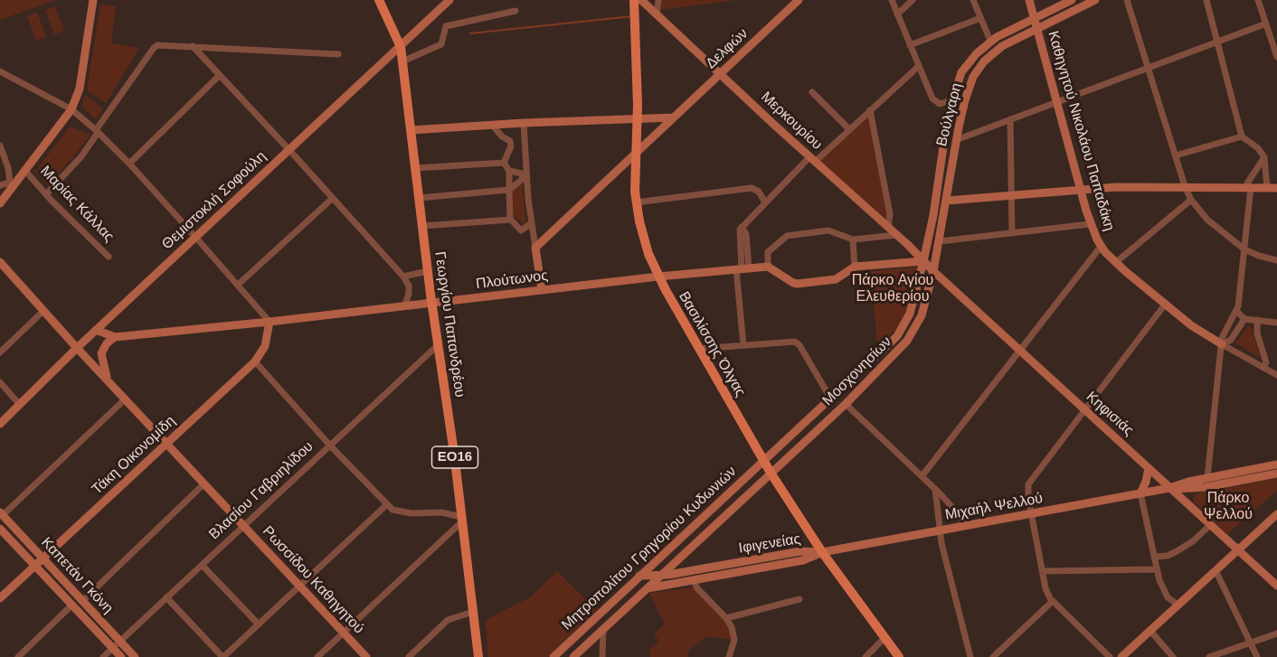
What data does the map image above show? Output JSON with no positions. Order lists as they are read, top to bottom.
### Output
{
  "streets": {
    "main road": [
      "Δελφών",
      "Βούλγαρη",
      "Μερκουρίου",
      "Καθηγητού Νικολάου Παπαδάκη",
      "Θεμιστοκλή Σοφούλη",
      "Μαρίας Κάλλας",
      "Πλούτωνος",
      "Γεωργίου Παπανδρέου",
      "Βασιλίσσης Όλγας",
      "Μοσχονησίων",
      "Κηφισιάς",
      "Τάκη Οικονομίδη",
      "ΕΟ16",
      "Μιχαήλ Ψελλού",
      "Ιφιγενείας",
      "Μητροπολίτου Γρηγορίου Κυδωνιών",
      "Καπετάν Γκόνη",
      "Ρωσσίδου Καθηγητού"
    ],
    "street": ["Βλασίου Γαβριηλίδου"]
  },
  "crossings": [
    ["Δελφών", "Μερκουρίου"],
    ["Δελφών", "Βασιλίσσης Όλγας"],
    ["Βούλγαρη", "Μερκουρίου"],
    ["Βούλγαρη", "Καθηγητού Νικολάου Παπαδάκη"],
    ["Βούλγαρη", "Μοσχονησίων"],
    ["Βούλγαρη", "Κηφισιάς"],
    ["Μερκουρίου", "Μοσχονησίων"],
    ["Μερκουρίου", "Κηφισιάς"],
    ["Θεμιστοκλή Σοφούλη", "Πλούτωνος"],
    ["Θεμιστοκλή Σοφούλη", "Γεωργίου Παπανδρέου"],
    ["Θεμιστοκλή Σοφούλη", "Ρωσσίδου Καθηγητού"],
    ["Πλούτωνος", "Γεωργίου Παπανδρέου"],
    ["Πλούτωνος", "Βασιλίσσης Όλγας"],
    ["Πλούτωνος", "Τάκη Οικονομίδη"],
    ["Γεωργίου Παπανδρέου", "Βλασίου Γαβριηλίδου"],
    ["Βασιλίσσης Όλγας", "Μοσχονησίων"],
    ["Βασιλίσσης Όλγας", "Μιχαήλ Ψελλού"],
    ["Βασιλίσσης Όλγας", "Ιφιγενείας"],
    ["Βασιλίσσης Όλγας", "Μητροπολίτου Γρηγορίου Κυδωνιών"],
    ["Μοσχονησίων", "Κηφισιάς"],
    ["Μοσχονησίων", "Μητροπολίτου Γρηγορίου Κυδωνιών"],
    ["Κηφισιάς", "Μιχαήλ Ψελλού"],
    ["Τάκη Οικονομίδη", "Καπετάν Γκόνη"],
    ["Τάκη Οικονομίδη", "Ρωσσίδου Καθηγητού"],
    ["Βλασίου Γαβριηλίδου", "Καπετάν Γκόνη"],
    ["Βλασίου Γαβριηλίδου", "Ρωσσίδου Καθηγητού"],
    ["Μιχαήλ Ψελλού", "Ιφιγενείας"],
    ["Ιφιγενείας", "Μητροπολίτου Γρηγορίου Κυδωνιών"]
  ],
  "parks": ["Πάρκο Αγίου Ελευθερίου", "Πάρκο Ψελλού"]
}
